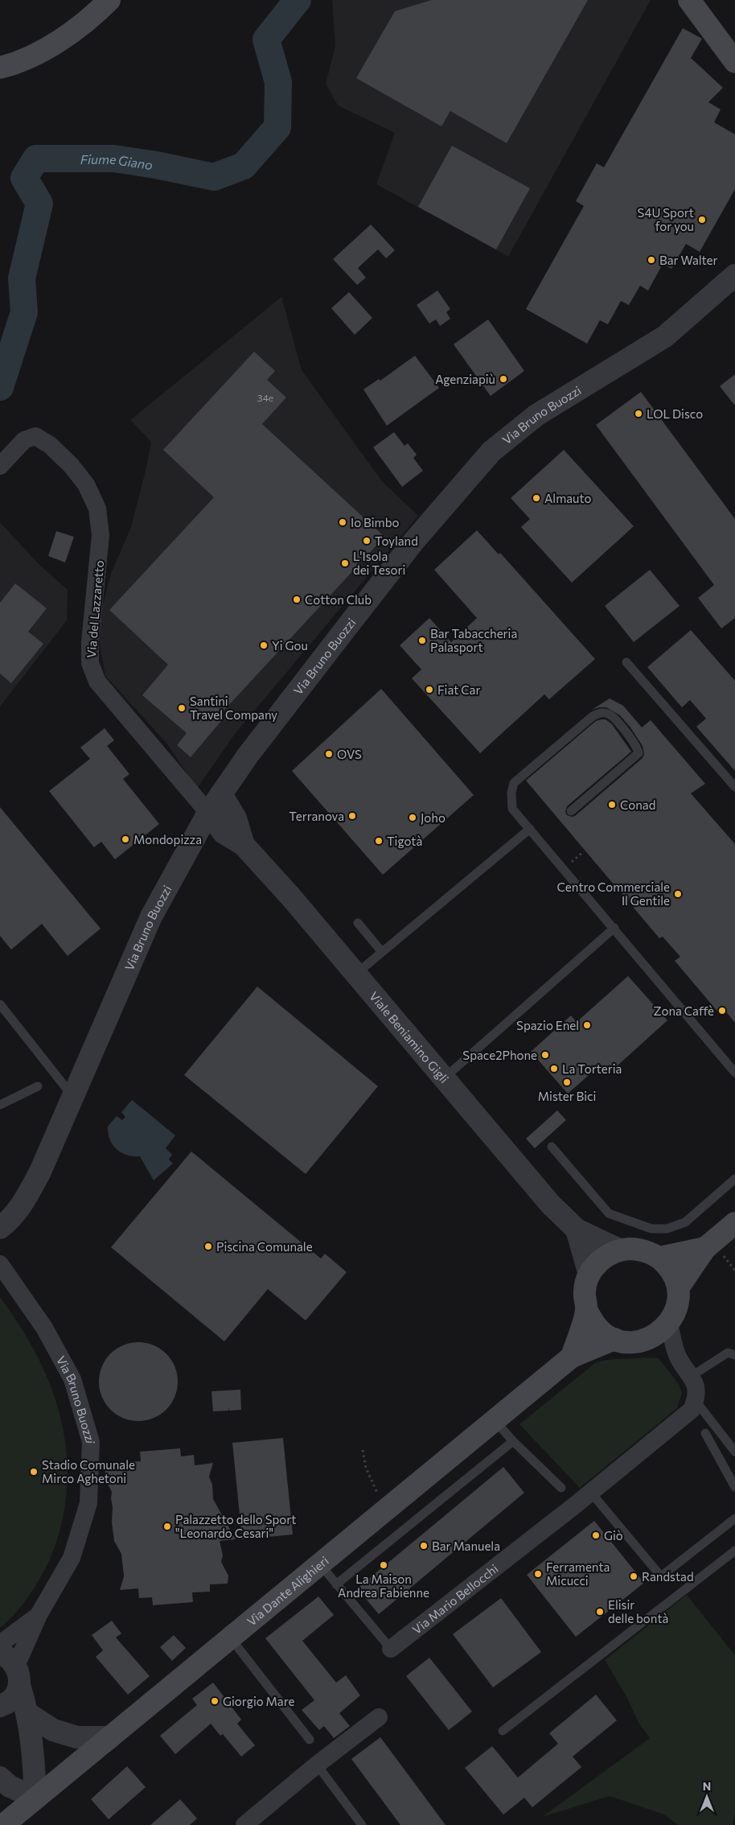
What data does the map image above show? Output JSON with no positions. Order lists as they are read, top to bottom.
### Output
{
  "streets": {
    "main road": ["Via Dante Alighieri"],
    "street": [
      "Via Bruno Buozzi",
      "Via del Lazzaretto",
      "Viale Beniamino Gigli",
      "Via Mario Bellocchi"
    ]
  },
  "crossings": [
    ["Via Bruno Buozzi", "Via del Lazzaretto"],
    ["Via Bruno Buozzi", "Viale Beniamino Gigli"],
    ["Via del Lazzaretto", "Viale Beniamino Gigli"],
    ["Viale Beniamino Gigli", "Via Dante Alighieri"],
    ["Via Dante Alighieri", "Via Mario Bellocchi"]
  ],
  "water": ["Fiume Giano"],
  "places": [
    "S4U Sport for you",
    "Bar Walter",
    "Agenziapiù",
    "LOL Disco",
    "Almauto",
    "Io Bimbo",
    "Toyland",
    "L'Isola dei Tesori",
    "Cotton Club",
    "Bar Tabaccheria Palasport",
    "Yi Gou",
    "Fiat Car",
    "Santini Travel Company",
    "OVS",
    "Conad",
    "Terranova",
    "Joho",
    "Mondopizza",
    "Tigotà",
    "Centro Commerciale Il Gentile",
    "Zona Caffè",
    "Spazio Enel",
    "Space2Phone",
    "La Torteria",
    "Mister Bici",
    "Piscina Comunale",
    "Stadio Comunale Mirco Aghetoni",
    "Palazzetto dello Sport \"Leonardo Cesari\"",
    "Giò",
    "Bar Manuela",
    "La Maison Andrea Fabienne",
    "Ferramenta Micucci",
    "Randstad",
    "Elisir delle bontà",
    "Giorgio Mare"
  ],
  "house_numbers": ["34e"],
  "north": "top"
}
